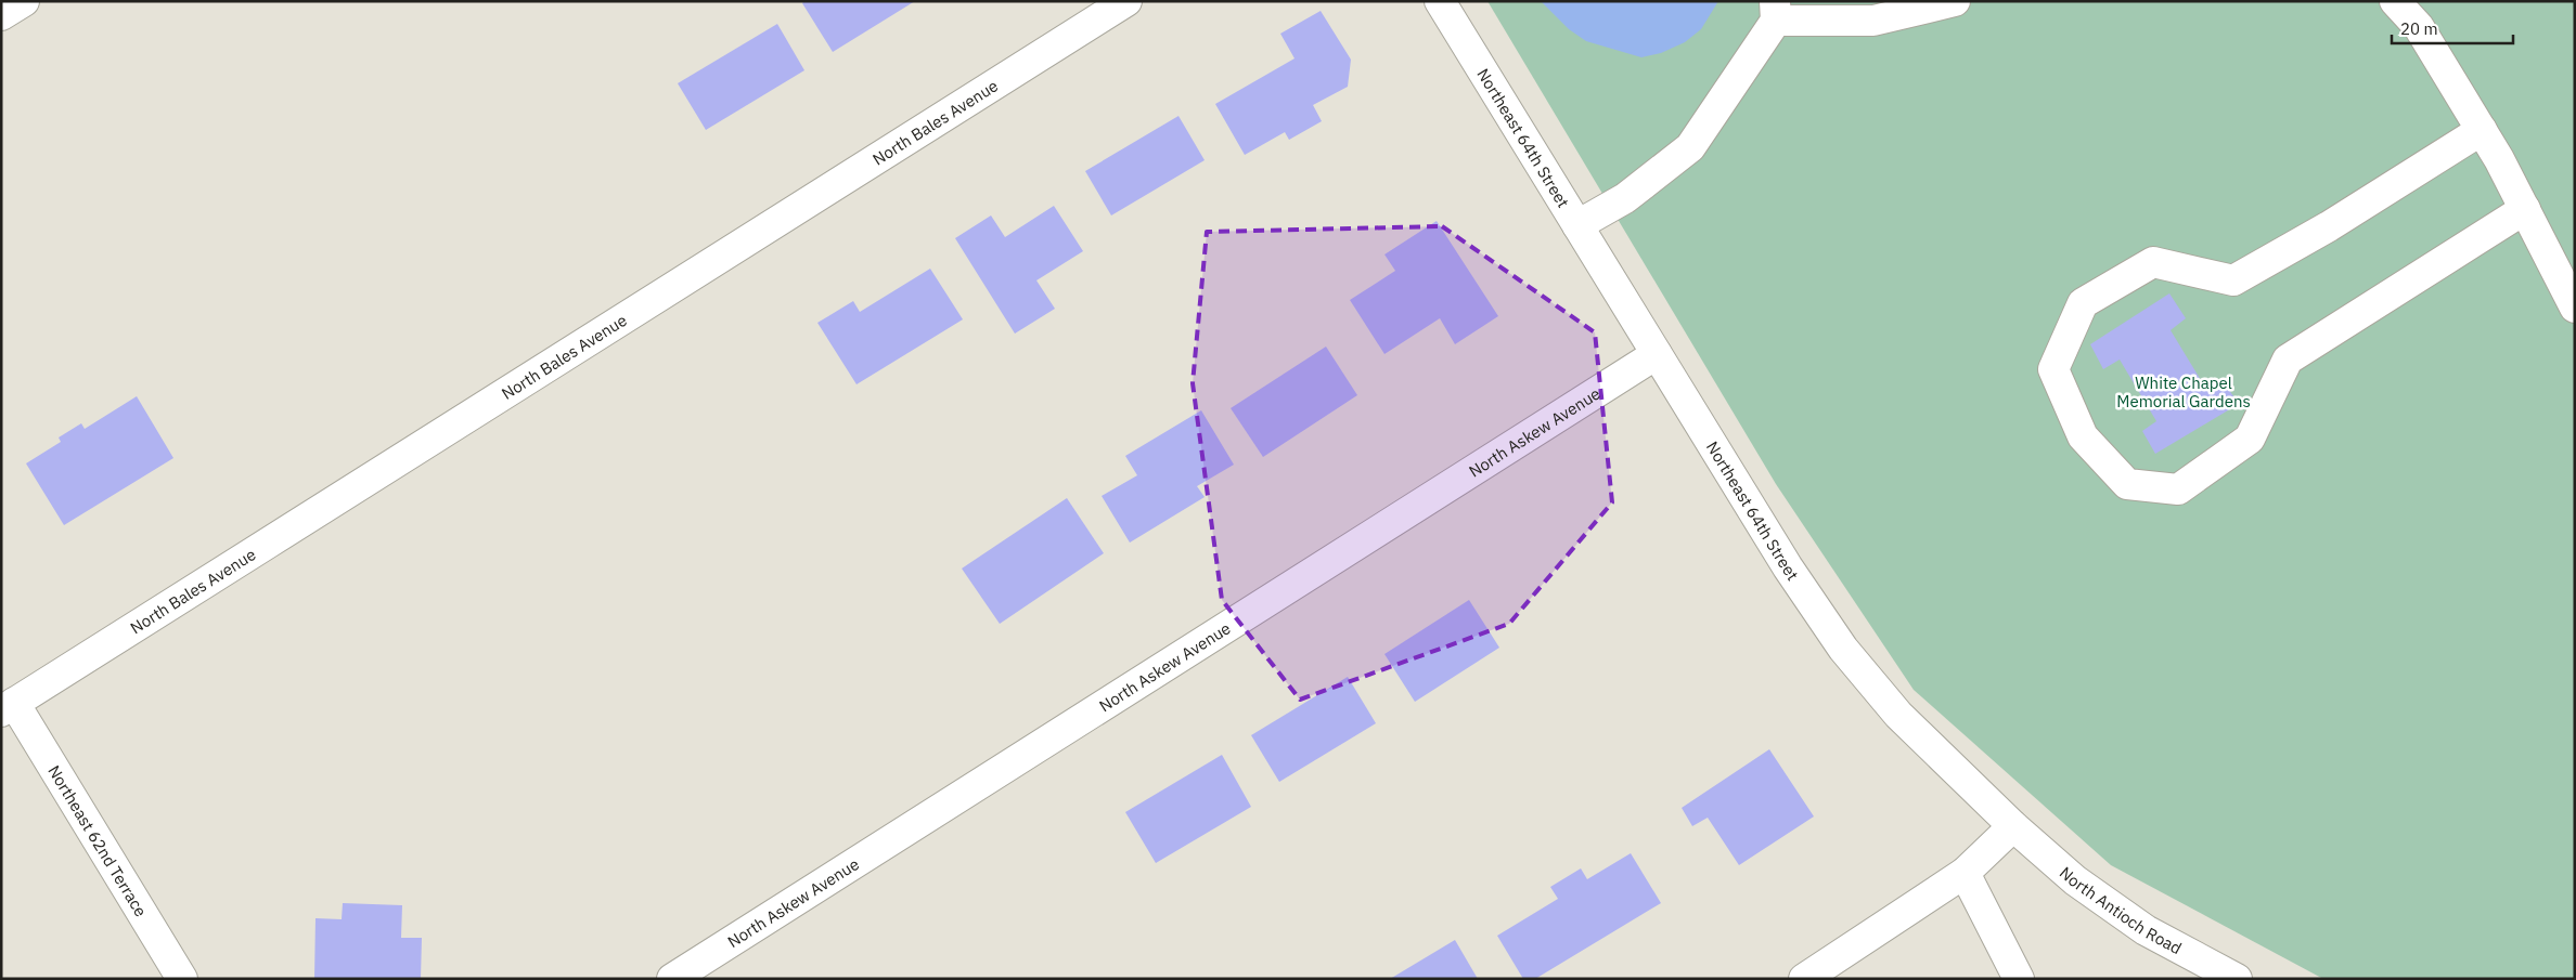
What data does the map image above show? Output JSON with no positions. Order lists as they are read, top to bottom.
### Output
{
  "streets": {
    "street": [
      "North Bales Avenue",
      "Northeast 64th Street",
      "North Askew Avenue",
      "Northeast 62nd Terrace",
      "North Antioch Road"
    ]
  },
  "crossings": [
    ["North Bales Avenue", "Northeast 62nd Terrace"],
    ["Northeast 64th Street", "North Askew Avenue"],
    ["Northeast 64th Street", "North Antioch Road"]
  ],
  "parks": ["White Chapel Memorial Gardens"],
  "scale_bar": "20 m"
}
